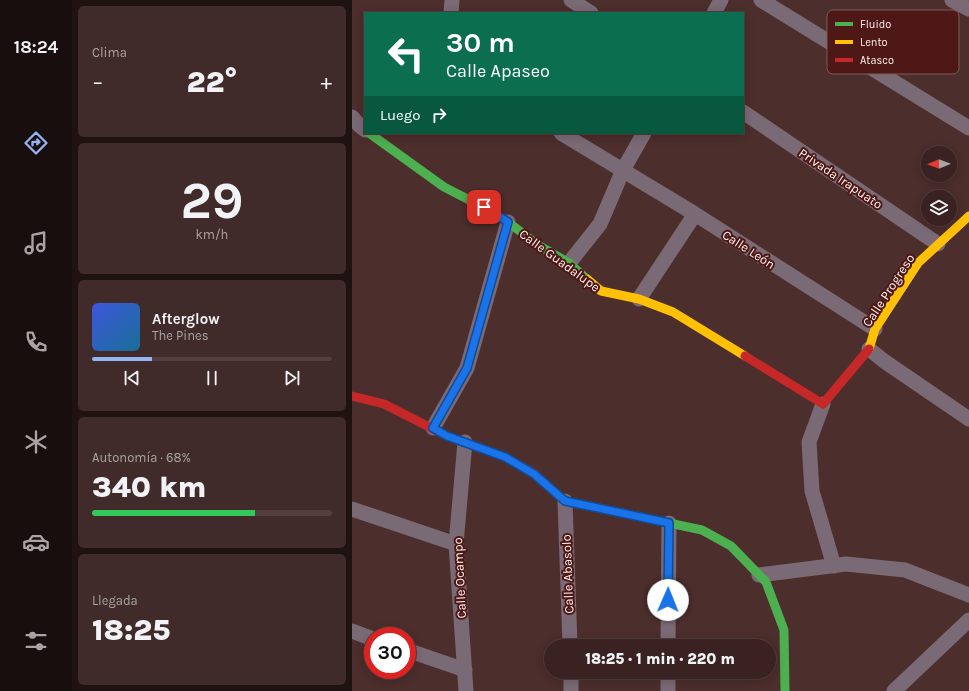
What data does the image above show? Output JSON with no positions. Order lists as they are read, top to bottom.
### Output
{
  "streets": {
    "street": [
      "Privada Irapuato",
      "Calle León",
      "Calle Guadalupe",
      "Calle Progreso",
      "Calle Abasolo",
      "Calle Ocampo"
    ]
  },
  "crossings": [
    ["Privada Irapuato", "Calle Progreso"],
    ["Calle León", "Calle Progreso"]
  ],
  "legend": ["Fluido", "Lento", "Atasco"],
  "north": "left",
  "page": {
    "tabs": "18:24",
    "tile": [
      "Clima",
      ["29", "km/h"],
      ["Autonomía · 68%", "340 km"],
      ["Llegada", "18:25"]
    ],
    "turn": ["30 m", "Calle Apaseo"],
    "heat": ["−", "22°", "+"],
    "then": "Luego",
    "song": ["Afterglow", "The Pines"],
    "limit": "30",
    "trip": "18:25 · 1 min · 220 m"
  }
}
